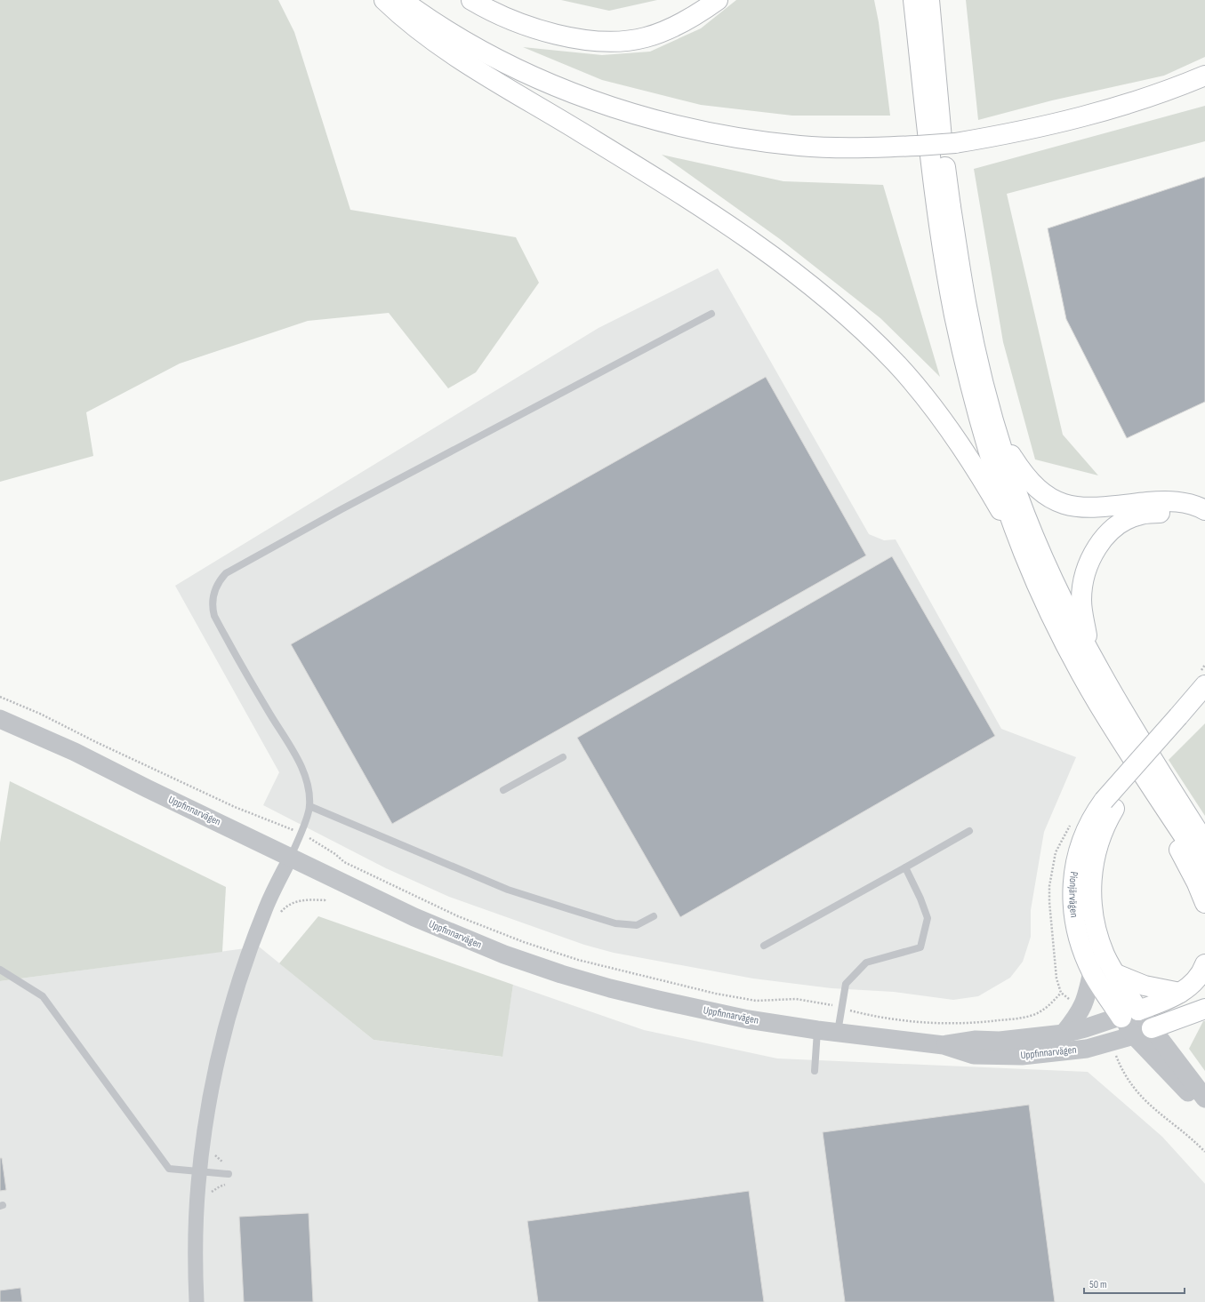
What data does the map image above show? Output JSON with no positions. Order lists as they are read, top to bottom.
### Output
{
  "streets": {
    "main road": ["Pionjärvägen"],
    "street": ["Uppfinnarvägen"]
  },
  "crossings": [
    ["Uppfinnarvägen", "Pionjärvägen"]
  ],
  "scale_bar": "50 m"
}
